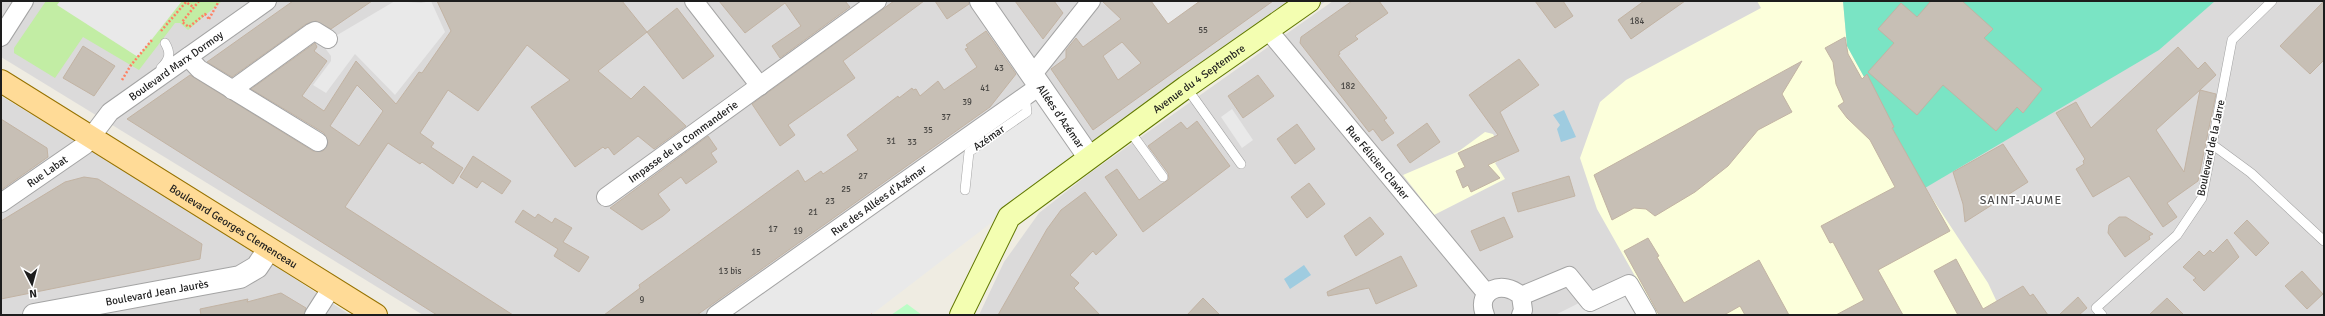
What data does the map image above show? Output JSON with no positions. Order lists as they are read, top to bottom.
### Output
{
  "streets": {
    "main road": ["Avenue du 4 Septembre", "Boulevard Georges Clemenceau"],
    "street": [
      "Boulevard Marx Dormoy",
      "Allées d'Azémar",
      "Impasse de la Commanderie",
      "Rue Félicien Clavier",
      "Rue Labat",
      "Rue des Allées d'Azémar",
      "Boulevard Jean Jaurès"
    ],
    "lane": ["Azémar", "Boulevard de la Jarre"]
  },
  "crossings": [
    ["Boulevard Marx Dormoy", "Rue Labat"],
    ["Boulevard Marx Dormoy", "Boulevard Georges Clemenceau"],
    ["Avenue du 4 Septembre", "Allées d'Azémar"],
    ["Avenue du 4 Septembre", "Rue Félicien Clavier"],
    ["Allées d'Azémar", "Azémar"],
    ["Allées d'Azémar", "Rue des Allées d'Azémar"],
    ["Azémar", "Rue des Allées d'Azémar"],
    ["Rue Labat", "Boulevard Georges Clemenceau"],
    ["Boulevard Georges Clemenceau", "Boulevard Jean Jaurès"]
  ],
  "districts": ["SAINT-JAUME"],
  "house_numbers": [
    "184",
    "55",
    "43",
    "182",
    "41",
    "39",
    "37",
    "35",
    "31",
    "33",
    "27",
    "25",
    "23",
    "21",
    "17",
    "19",
    "15",
    "13 bis",
    "9"
  ],
  "north": "bottom"
}
